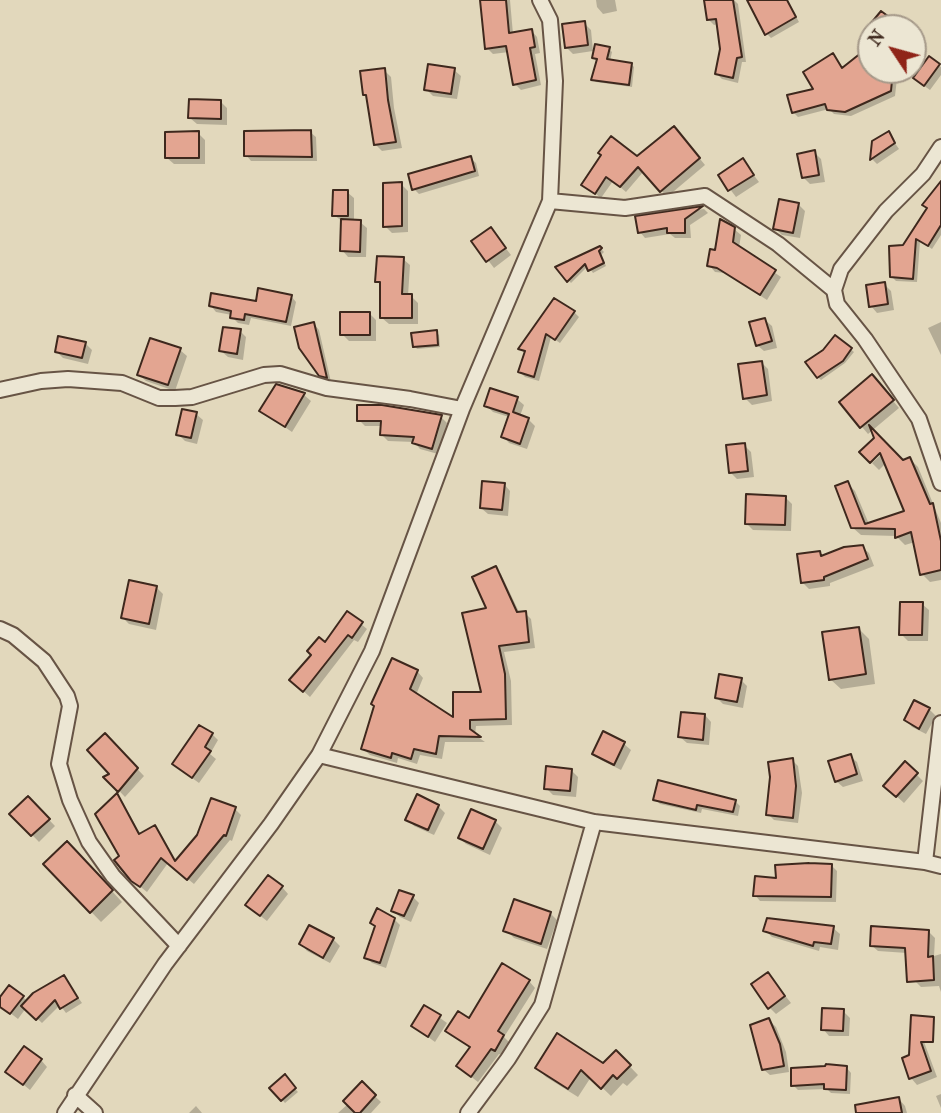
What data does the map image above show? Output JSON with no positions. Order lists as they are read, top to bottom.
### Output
{
  "north": "top left"
}
